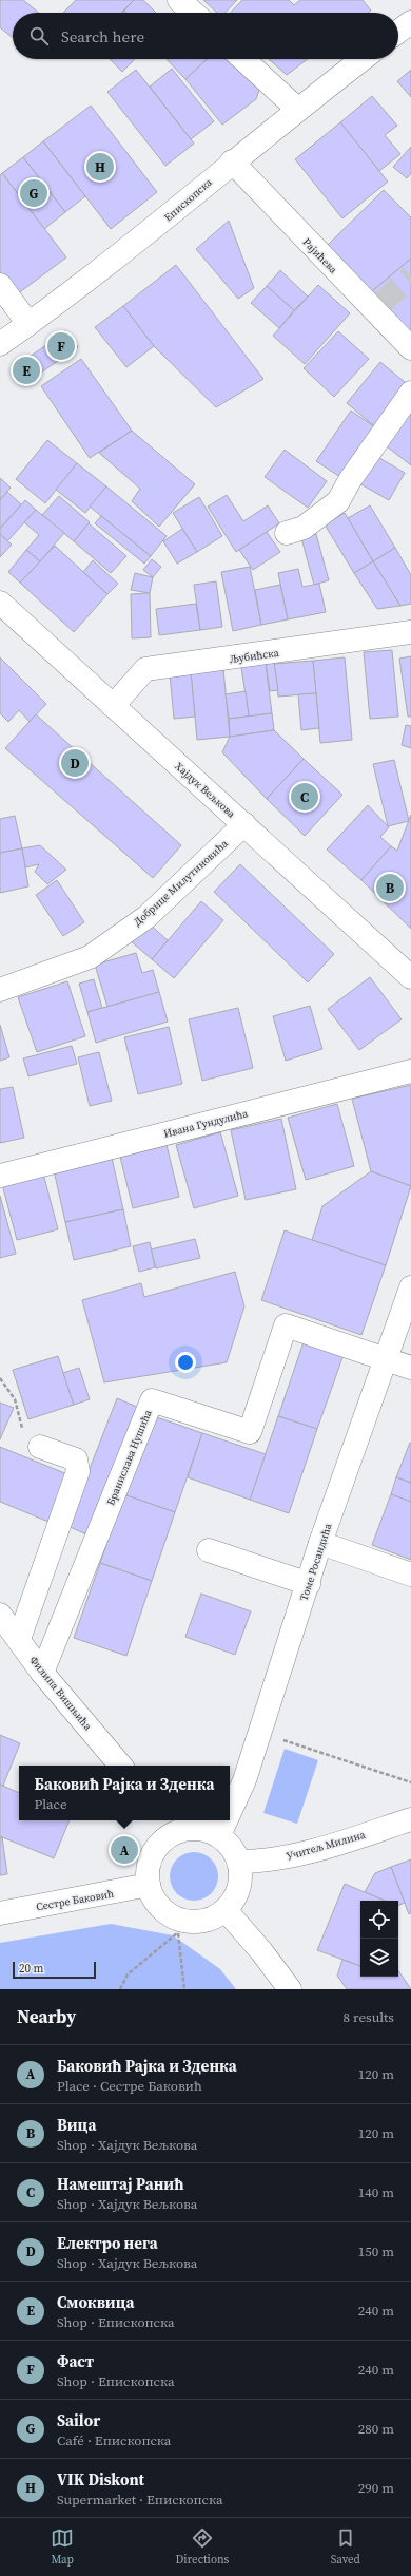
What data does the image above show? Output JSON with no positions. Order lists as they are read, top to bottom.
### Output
{
  "streets": {
    "street": [
      "Епископска",
      "Рајићева",
      "Љубићска",
      "Хајдук Вељкова",
      "Добрице Милутиновића",
      "Ивана Гундулића",
      "Бранислава Нушића",
      "Томе Росандића",
      "Филипа Вишњића",
      "Учитељ Милина",
      "Сестре Баковић"
    ]
  },
  "crossings": [
    ["Епископска", "Рајићева"],
    ["Љубићска", "Хајдук Вељкова"],
    ["Хајдук Вељкова", "Добрице Милутиновића"],
    ["Бранислава Нушића", "Томе Росандића"],
    ["Бранислава Нушића", "Филипа Вишњића"],
    ["Томе Росандића", "Учитељ Милина"],
    ["Томе Росандића", "Сестре Баковић"],
    ["Учитељ Милина", "Сестре Баковић"]
  ],
  "scale_bar": "20 m",
  "page": {
    "search": "Search here",
    "pins": [
      "H",
      "G",
      "F",
      "E",
      "D",
      "C",
      "B",
      "A"
    ],
    "popup": ["Баковић Рајка и Зденка", "Place"],
    "scale": "20 m",
    "heading": ["Nearby", "8 results"],
    "list": [
      {
        "mark": "A",
        "name": "Баковић Рајка и Зденка",
        "note": "Place · Сестре Баковић",
        "value": "120 m"
      },
      {
        "mark": "B",
        "name": "Вица",
        "note": "Shop · Хајдук Вељкова",
        "value": "120 m"
      },
      {
        "mark": "C",
        "name": "Намештај Ранић",
        "note": "Shop · Хајдук Вељкова",
        "value": "140 m"
      },
      {
        "mark": "D",
        "name": "Електро нега",
        "note": "Shop · Хајдук Вељкова",
        "value": "150 m"
      },
      {
        "mark": "E",
        "name": "Смоквица",
        "note": "Shop · Епископска",
        "value": "240 m"
      },
      {
        "mark": "F",
        "name": "Фаст",
        "note": "Shop · Епископска",
        "value": "240 m"
      },
      {
        "mark": "G",
        "name": "Sailor",
        "note": "Café · Епископска",
        "value": "280 m"
      },
      {
        "mark": "H",
        "name": "VIK Diskont",
        "note": "Supermarket · Епископска",
        "value": "290 m"
      }
    ],
    "nav": ["Map", "Directions", "Saved"]
  }
}
